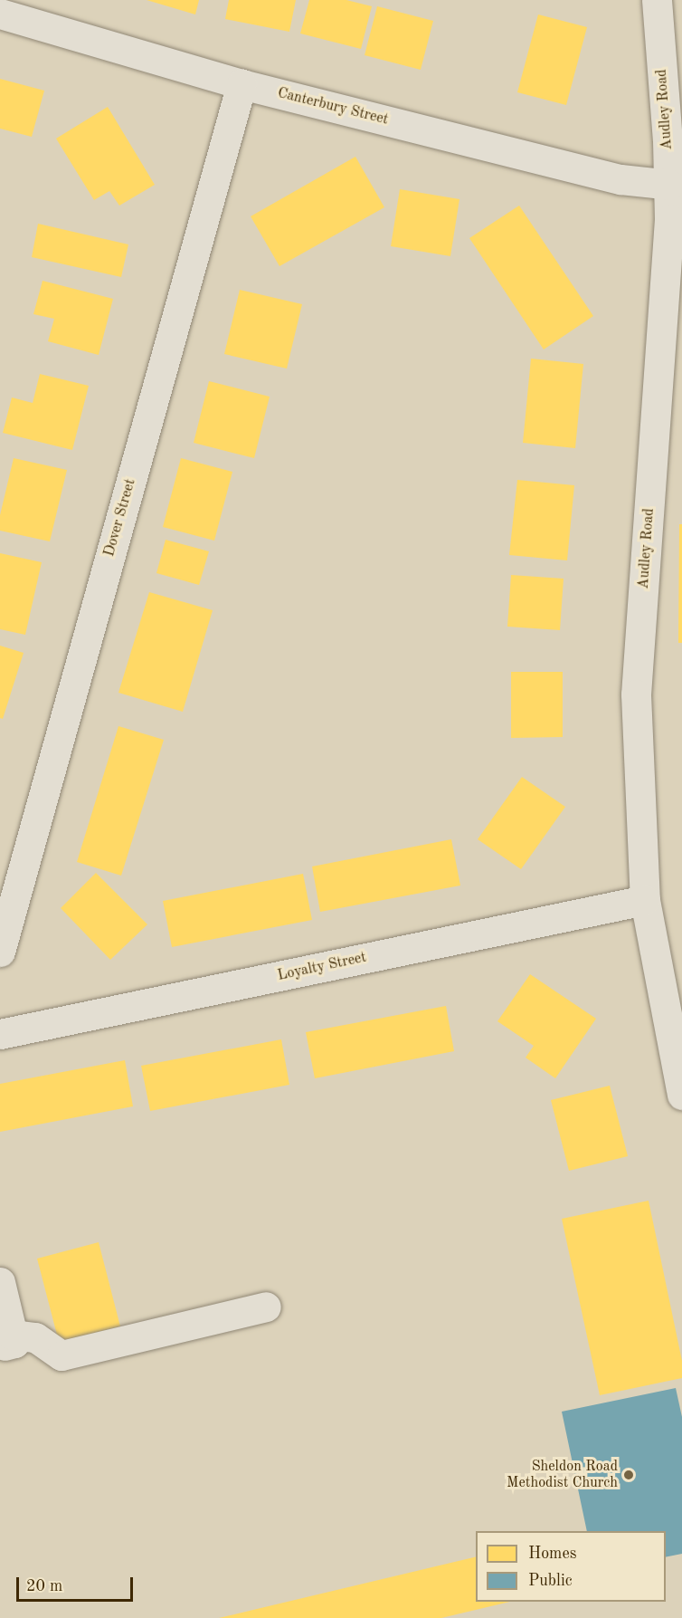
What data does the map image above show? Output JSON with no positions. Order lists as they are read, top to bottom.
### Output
{
  "streets": {
    "street": [
      "Canterbury Street",
      "Audley Road",
      "Dover Street",
      "Loyalty Street"
    ]
  },
  "crossings": [
    ["Canterbury Street", "Audley Road"],
    ["Canterbury Street", "Dover Street"],
    ["Audley Road", "Loyalty Street"]
  ],
  "places": ["Sheldon Road Methodist Church"],
  "legend": ["Homes", "Public"],
  "scale_bar": "20 m"
}
